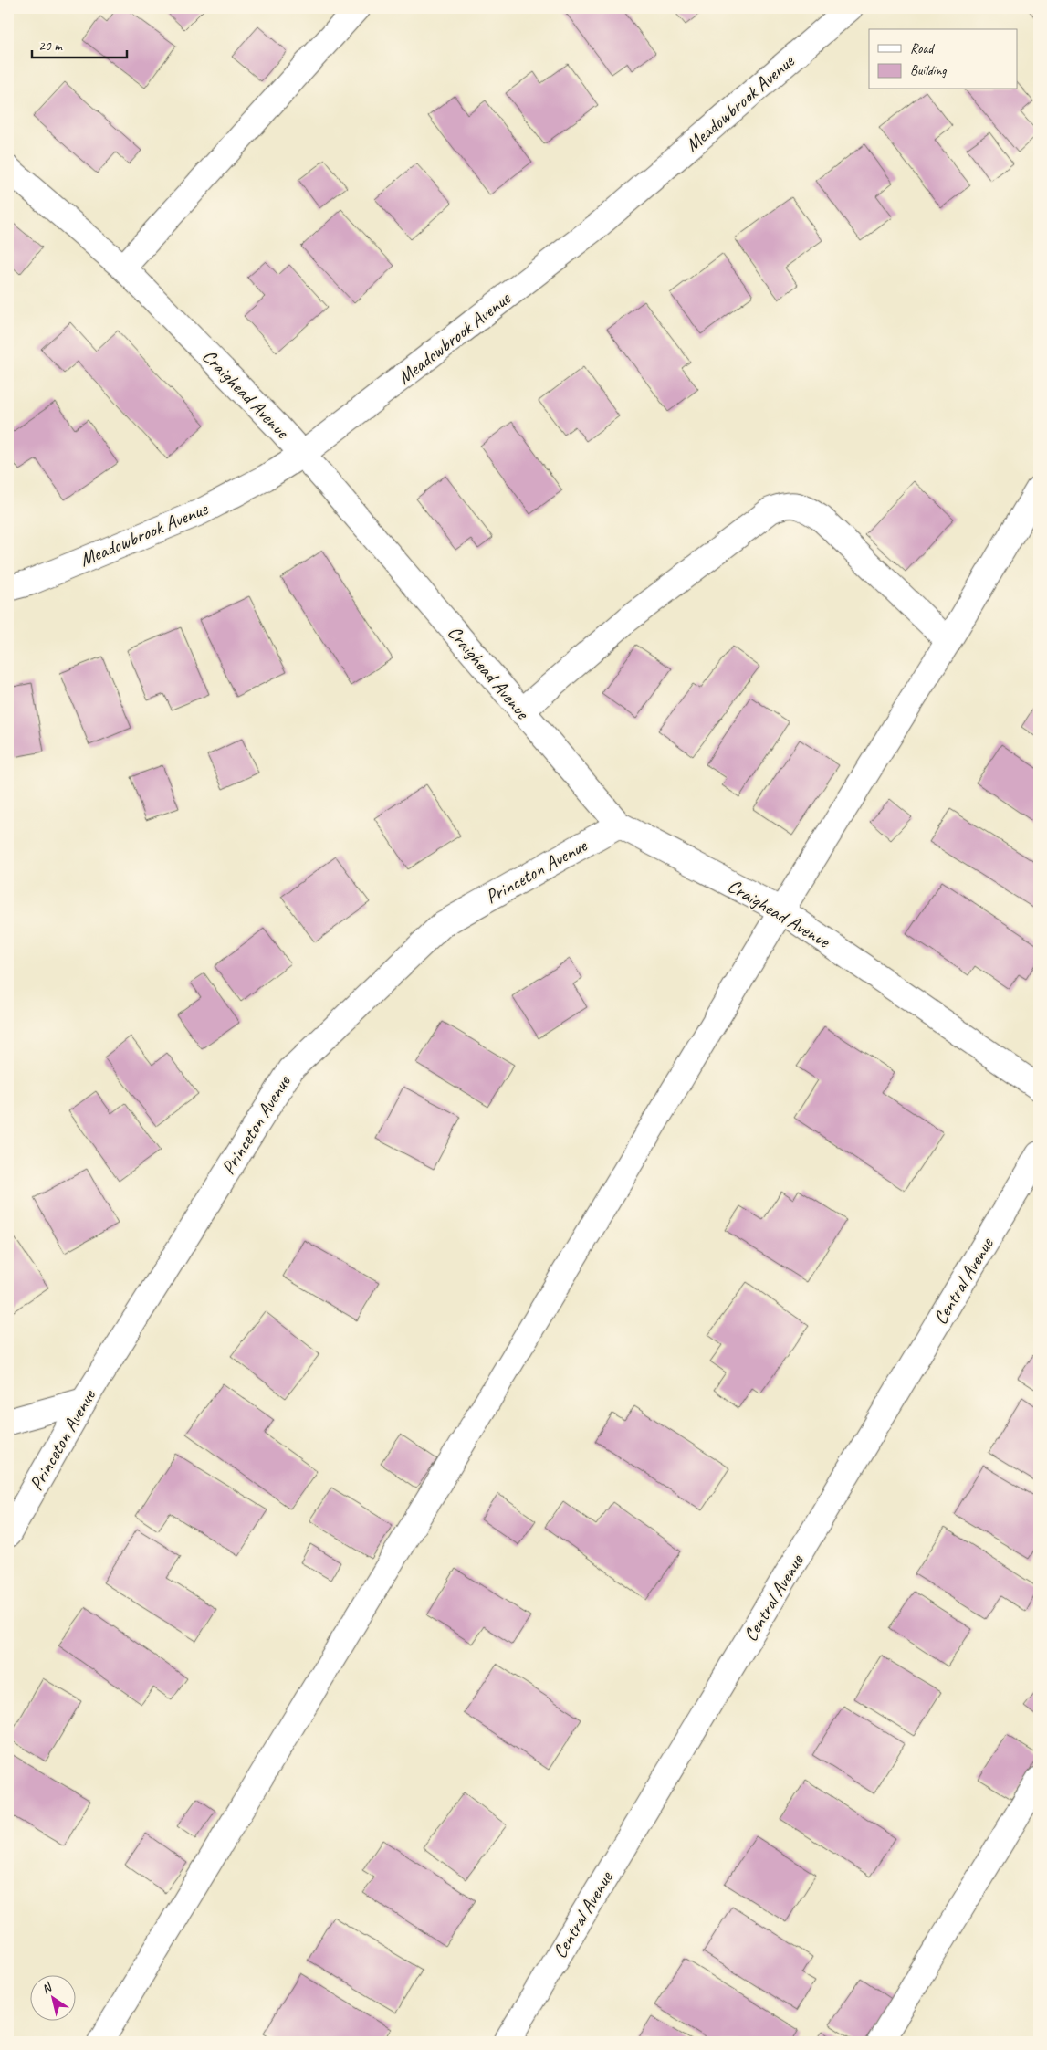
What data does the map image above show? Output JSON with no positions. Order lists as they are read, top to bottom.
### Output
{
  "streets": {
    "street": [
      "Meadowbrook Avenue",
      "Craighead Avenue",
      "Princeton Avenue",
      "Central Avenue"
    ]
  },
  "crossings": [
    ["Meadowbrook Avenue", "Craighead Avenue"],
    ["Craighead Avenue", "Princeton Avenue"]
  ],
  "legend": ["Road", "Building"],
  "scale_bar": "20 m",
  "north": "top left"
}
